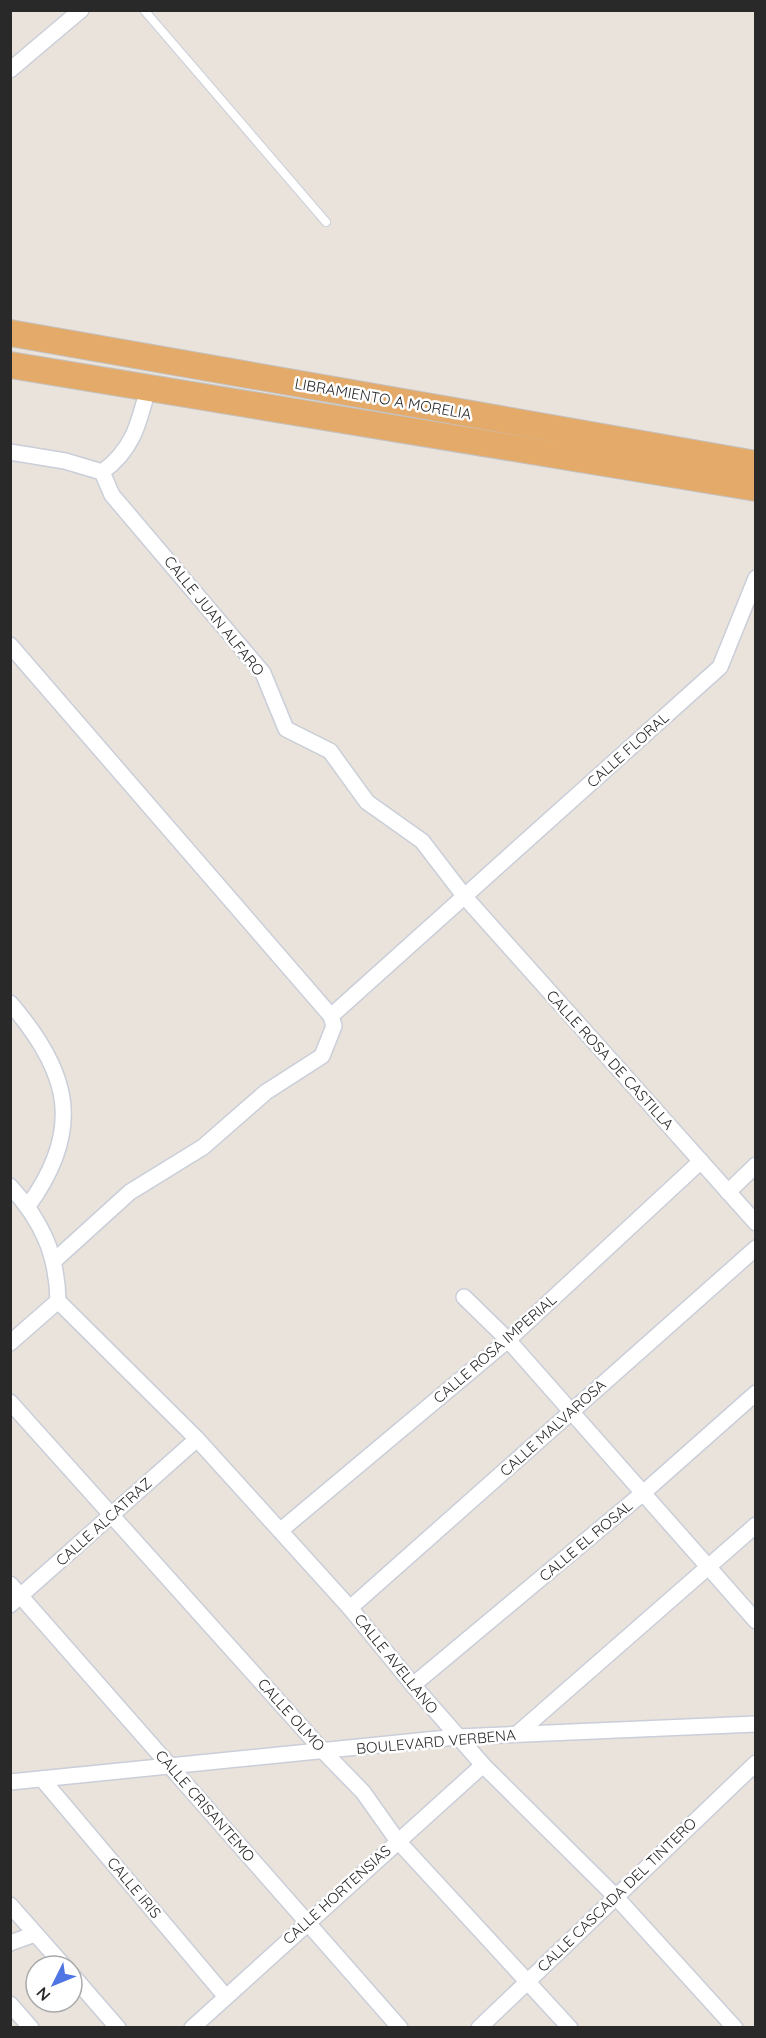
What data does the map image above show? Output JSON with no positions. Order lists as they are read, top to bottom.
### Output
{
  "streets": {
    "highway": ["LIBRAMIENTO A MORELIA"],
    "street": [
      "CALLE JUAN ALFARO",
      "CALLE FLORAL",
      "CALLE ROSA DE CASTILLA",
      "CALLE ROSA IMPERIAL",
      "CALLE MALVAROSA",
      "CALLE ALCATRAZ",
      "CALLE EL ROSAL",
      "CALLE AVELLANO",
      "CALLE OLMO",
      "BOULEVARD VERBENA",
      "CALLE CRISANTEMO",
      "CALLE IRIS",
      "CALLE HORTENSIAS",
      "CALLE CASCADA DEL TINTERO"
    ]
  },
  "crossings": [
    ["CALLE JUAN ALFARO", "CALLE FLORAL"],
    ["CALLE JUAN ALFARO", "CALLE ROSA DE CASTILLA"],
    ["CALLE FLORAL", "CALLE ROSA DE CASTILLA"],
    ["CALLE ROSA DE CASTILLA", "CALLE ROSA IMPERIAL"],
    ["CALLE ROSA IMPERIAL", "CALLE AVELLANO"],
    ["CALLE MALVAROSA", "CALLE AVELLANO"],
    ["CALLE ALCATRAZ", "CALLE AVELLANO"],
    ["CALLE ALCATRAZ", "CALLE OLMO"],
    ["CALLE ALCATRAZ", "CALLE CRISANTEMO"],
    ["CALLE EL ROSAL", "CALLE AVELLANO"],
    ["CALLE AVELLANO", "BOULEVARD VERBENA"],
    ["CALLE AVELLANO", "CALLE HORTENSIAS"],
    ["CALLE AVELLANO", "CALLE CASCADA DEL TINTERO"],
    ["CALLE OLMO", "BOULEVARD VERBENA"],
    ["CALLE OLMO", "CALLE HORTENSIAS"],
    ["CALLE OLMO", "CALLE CASCADA DEL TINTERO"],
    ["BOULEVARD VERBENA", "CALLE CRISANTEMO"],
    ["BOULEVARD VERBENA", "CALLE IRIS"],
    ["CALLE CRISANTEMO", "CALLE HORTENSIAS"],
    ["CALLE IRIS", "CALLE HORTENSIAS"]
  ],
  "north": "bottom left"
}
